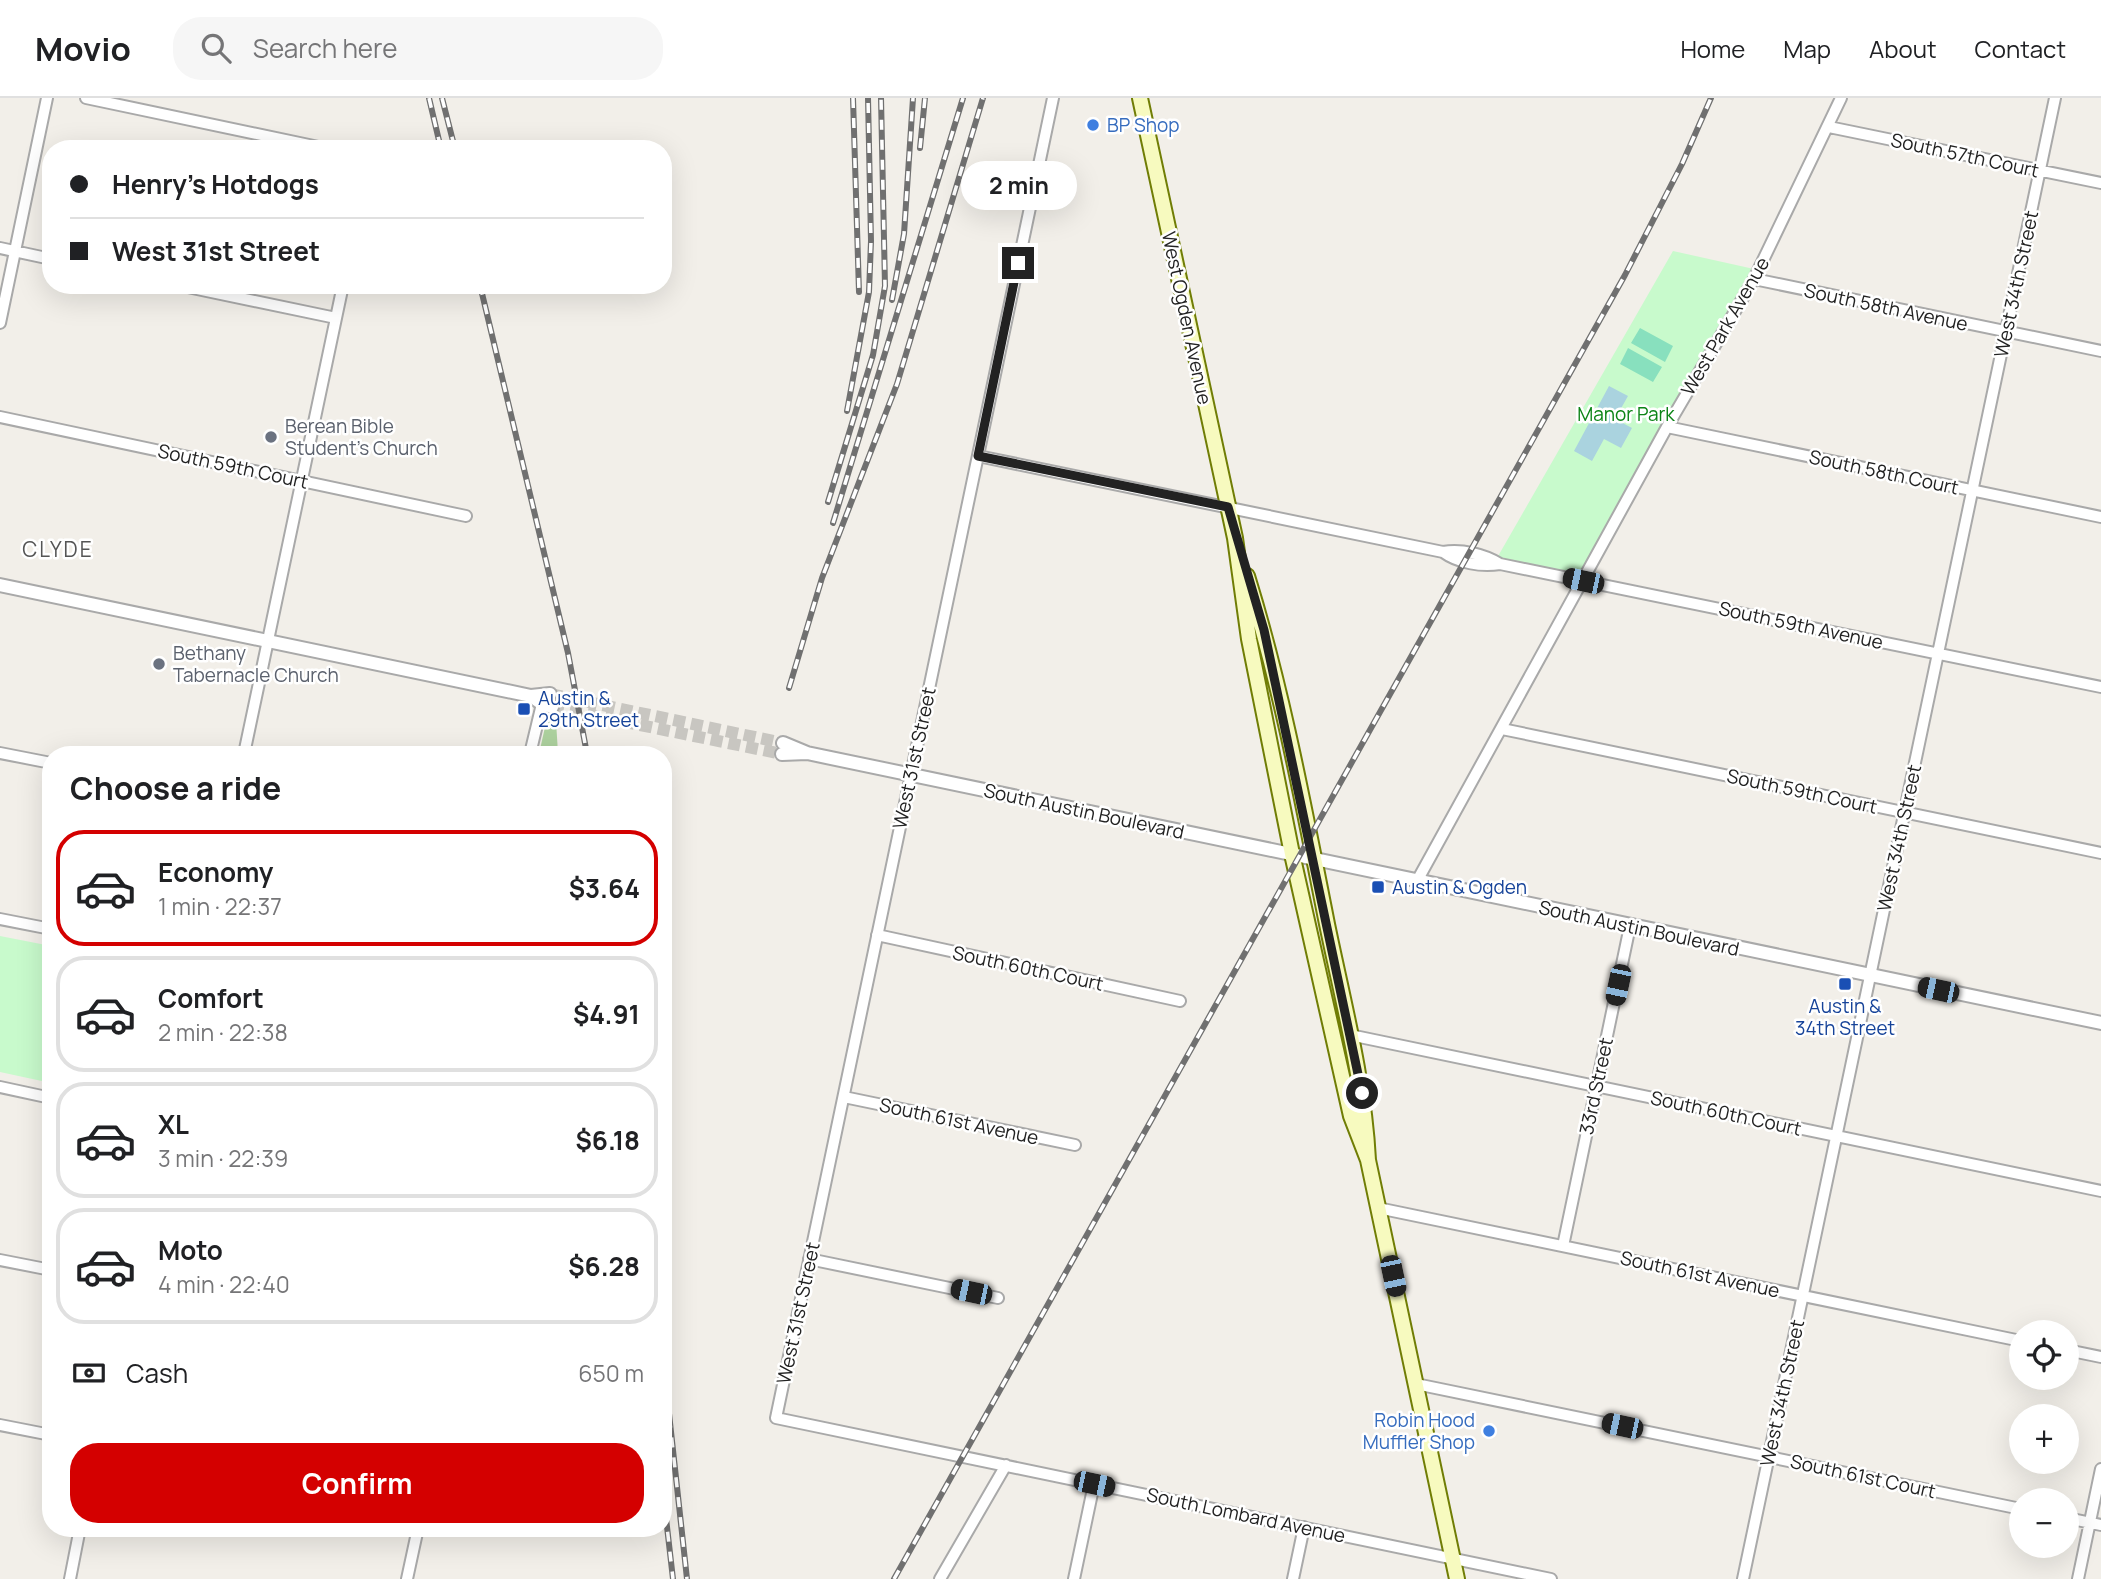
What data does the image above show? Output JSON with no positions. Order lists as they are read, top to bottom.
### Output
{
  "streets": {
    "main road": ["West Ogden Avenue"],
    "street": [
      "South 57th Court",
      "West 34th Street",
      "South 58th Avenue",
      "West Park Avenue",
      "South 59th Court",
      "South 58th Court",
      "South 59th Avenue",
      "West 31st Street",
      "South Austin Boulevard",
      "South 60th Court",
      "33rd Street",
      "South 61st Avenue",
      "South 61st Court",
      "South Lombard Avenue"
    ]
  },
  "crossings": [
    ["South 57th Court", "West 34th Street"],
    ["South 57th Court", "West Park Avenue"],
    ["West 34th Street", "South 58th Avenue"],
    ["West 34th Street", "South 59th Court"],
    ["West 34th Street", "South 58th Court"],
    ["West 34th Street", "South 59th Avenue"],
    ["West 34th Street", "South Austin Boulevard"],
    ["West 34th Street", "South 60th Court"],
    ["West 34th Street", "South 61st Avenue"],
    ["West 34th Street", "South 61st Court"],
    ["South 58th Avenue", "West Park Avenue"],
    ["West Ogden Avenue", "South 59th Avenue"],
    ["West Ogden Avenue", "South Austin Boulevard"],
    ["West Ogden Avenue", "South 60th Court"],
    ["West Ogden Avenue", "South 61st Avenue"],
    ["West Ogden Avenue", "South 61st Court"],
    ["West Ogden Avenue", "South Lombard Avenue"],
    ["West Park Avenue", "South 59th Court"],
    ["West Park Avenue", "South 58th Court"],
    ["West Park Avenue", "South 59th Avenue"],
    ["West Park Avenue", "South Austin Boulevard"],
    ["South 59th Avenue", "West 31st Street"],
    ["West 31st Street", "South Austin Boulevard"],
    ["West 31st Street", "South 60th Court"],
    ["West 31st Street", "South 61st Avenue"],
    ["West 31st Street", "South Lombard Avenue"],
    ["South Austin Boulevard", "33rd Street"],
    ["South 60th Court", "33rd Street"],
    ["33rd Street", "South 61st Avenue"]
  ],
  "districts": ["CLYDE"],
  "parks": ["Manor Park"],
  "places": {
    "other": [
      "BP Shop",
      "Berean Bible Student's Church",
      "Bethany Tabernacle Church",
      "Robin Hood Muffler Shop"
    ],
    "transit": ["Austin & 29th Street", "Austin & Ogden", "Austin & 34th Street"]
  },
  "page": {
    "header": "Movio",
    "search": "Search here",
    "nav": [
      "Home",
      "Map",
      "About",
      "Contact"
    ],
    "banner": ["Henry's Hotdogs", "West 31st Street"],
    "bubble": "2 min",
    "heading": "Choose a ride",
    "list": [
      {
        "name": "Economy",
        "note": "1 min · 22:37",
        "value": "$3.64"
      },
      {
        "name": "Comfort",
        "note": "2 min · 22:38",
        "value": "$4.91"
      },
      {
        "name": "XL",
        "note": "3 min · 22:39",
        "value": "$6.18"
      },
      {
        "name": "Moto",
        "note": "4 min · 22:40",
        "value": "$6.28"
      }
    ],
    "map_buttons": ["+", "−"],
    "pay": ["Cash", "650 m"],
    "buttons": "Confirm"
  }
}
